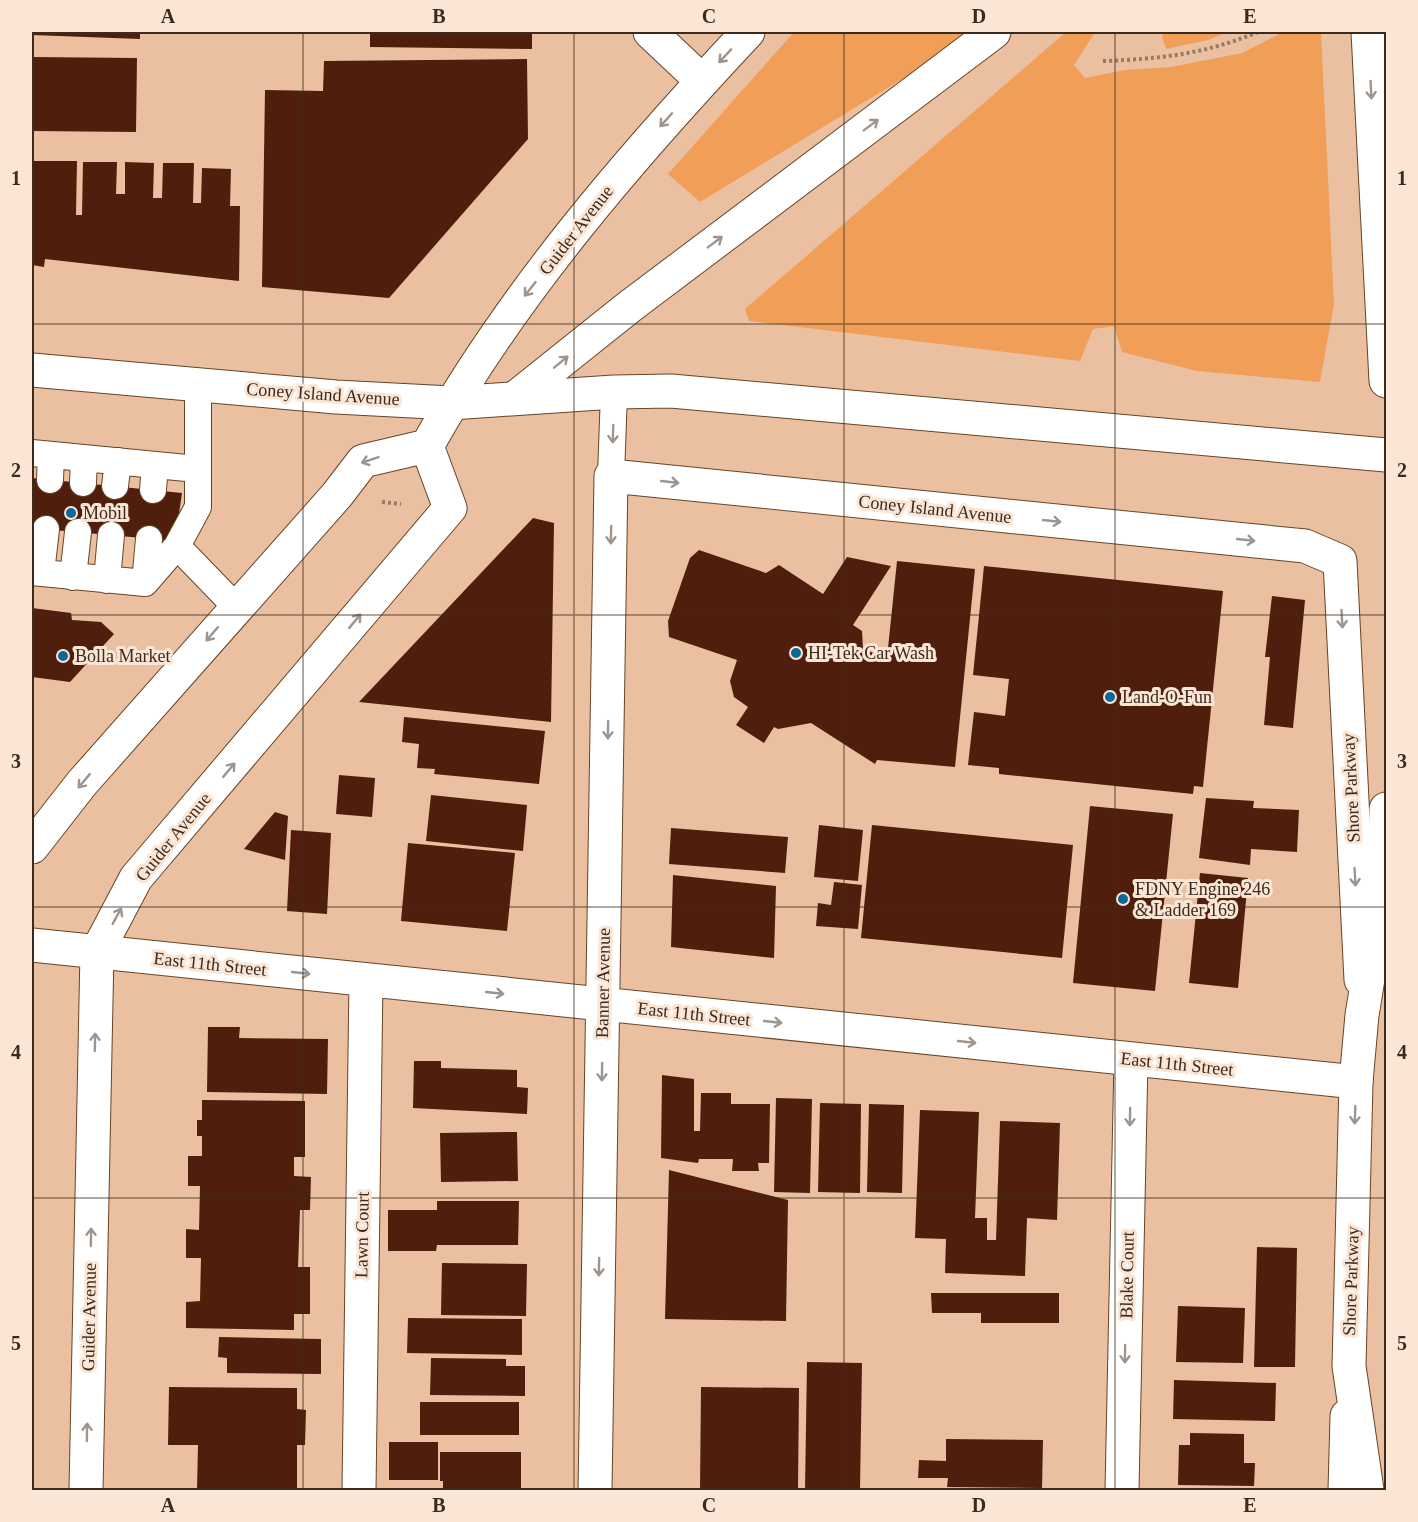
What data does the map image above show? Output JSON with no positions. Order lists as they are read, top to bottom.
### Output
{
  "streets": {
    "main road": [
      "Guider Avenue",
      "Coney Island Avenue",
      "Shore Parkway",
      "East 11th Street",
      "Banner Avenue",
      "Lawn Court",
      "Blake Court"
    ]
  },
  "crossings": [
    ["Guider Avenue", "Coney Island Avenue"],
    ["Guider Avenue", "East 11th Street"],
    ["Coney Island Avenue", "Shore Parkway"],
    ["Coney Island Avenue", "Banner Avenue"],
    ["Shore Parkway", "East 11th Street"],
    ["East 11th Street", "Banner Avenue"],
    ["East 11th Street", "Lawn Court"],
    ["East 11th Street", "Blake Court"]
  ],
  "one_way": [
    "Shore Parkway",
    "East 11th Street",
    "Banner Avenue",
    "Blake Court"
  ],
  "places": [
    "Mobil",
    "HI-Tek Car Wash",
    "Bolla Market",
    "Land-O-Fun",
    "FDNY Engine 246 & Ladder 169"
  ],
  "grid": {
    "columns": [
      "A",
      "B",
      "C",
      "D",
      "E"
    ],
    "rows": [
      "1",
      "2",
      "3",
      "4",
      "5"
    ]
  }
}
